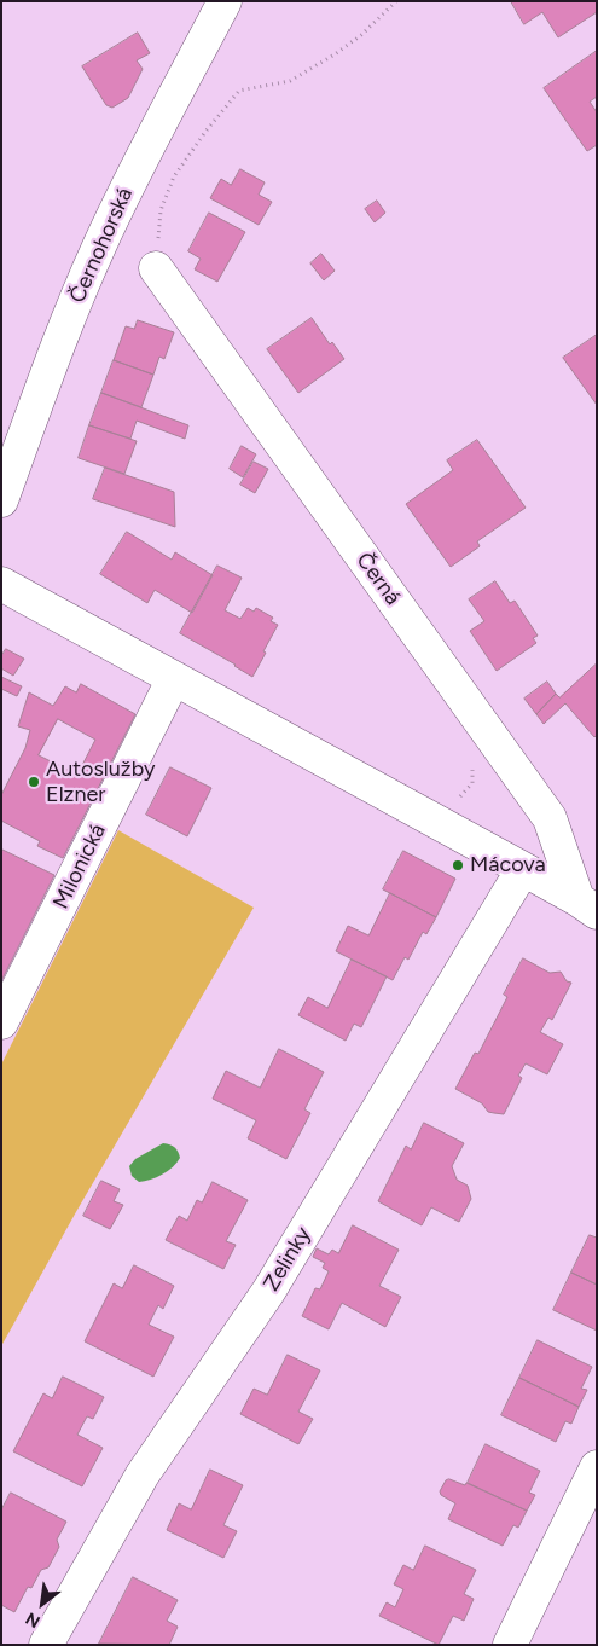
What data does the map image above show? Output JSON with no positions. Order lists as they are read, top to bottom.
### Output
{
  "streets": {
    "street": [
      "Černohorská",
      "Černá",
      "Milonická",
      "Zelinky"
    ]
  },
  "places": ["Autoslužby Elzner", "Mácova"],
  "north": "bottom left"
}
